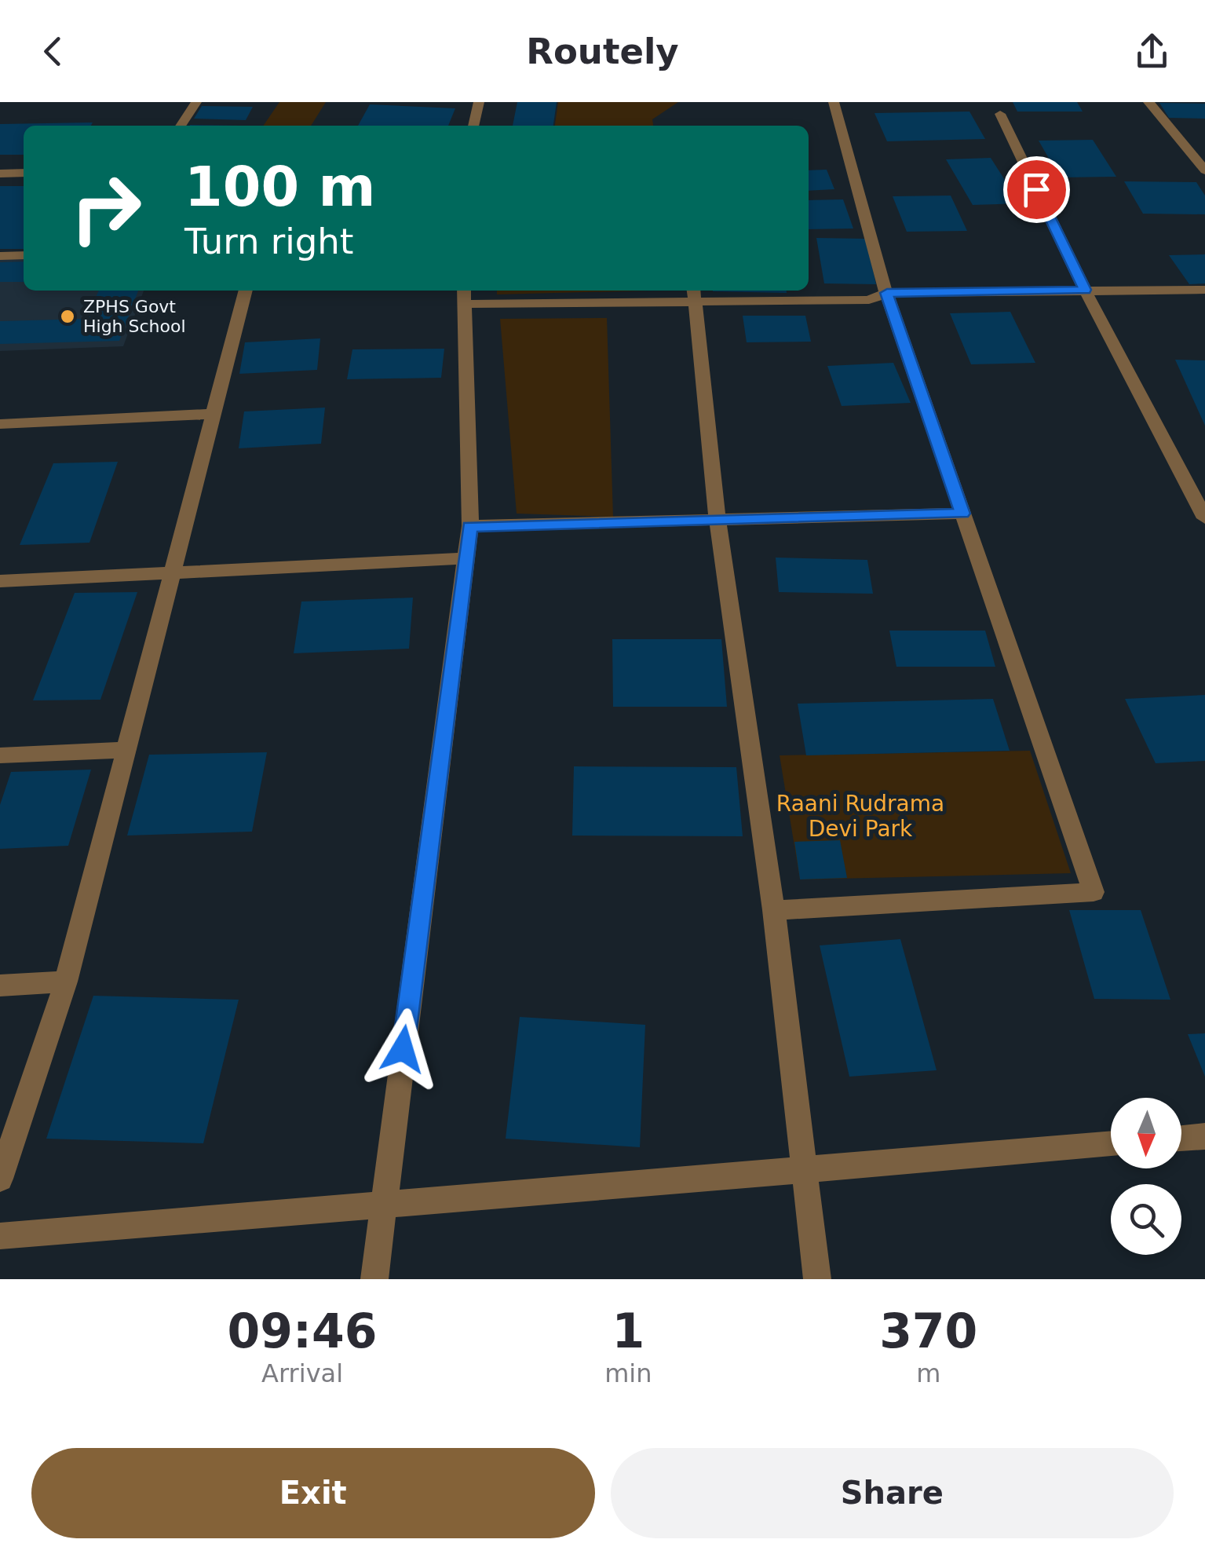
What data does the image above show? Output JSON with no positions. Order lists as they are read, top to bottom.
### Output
{
  "parks": ["Raani Rudrama Devi Park"],
  "places": ["ZPHS Govt High School"],
  "north": "bottom",
  "page": {
    "header": "Routely",
    "turn": ["100 m", "Turn right"],
    "eta": [
      "09:46",
      "Arrival",
      "1",
      "min",
      "370",
      "m"
    ],
    "buttons": ["Exit", "Share"]
  }
}
